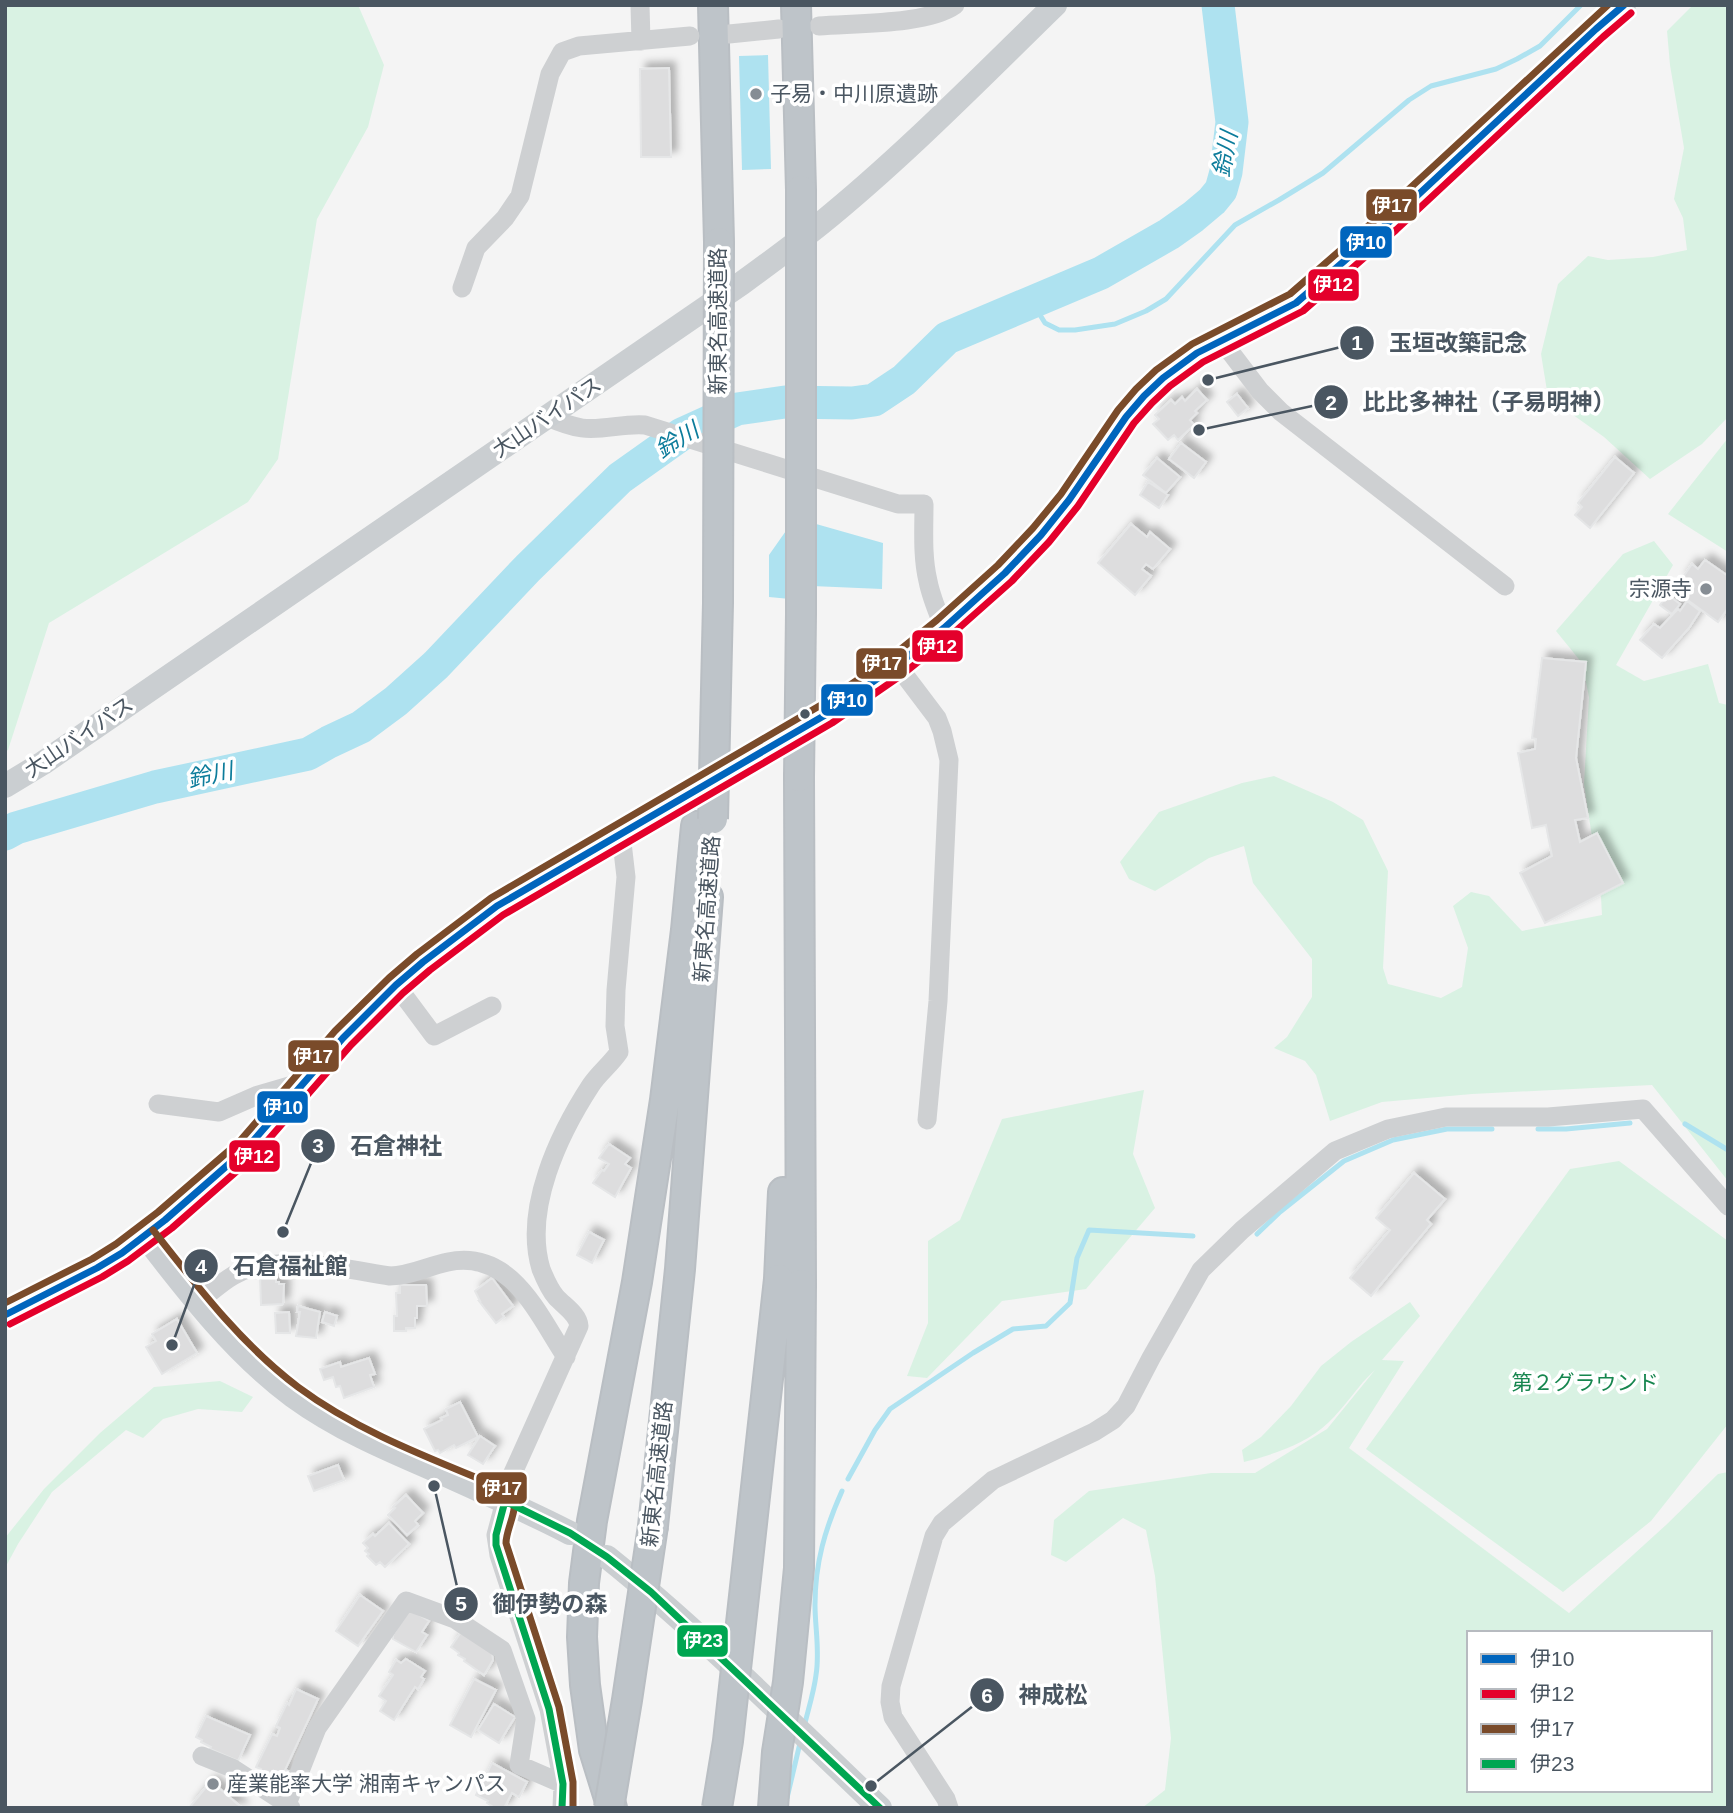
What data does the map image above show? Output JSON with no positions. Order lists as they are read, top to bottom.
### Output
{
  "streets": {
    "highway": ["新東名高速道路"],
    "main road": ["大山バイパス"]
  },
  "water": ["鈴川"],
  "parks": ["第２グラウンド"],
  "places": [
    "子易・中川原遺跡",
    "玉垣改築記念",
    "比比多神社（子易明神）",
    "宗源寺",
    "石倉神社",
    "石倉福祉館",
    "御伊勢の森",
    "産業能率大学 湘南キャンパス",
    "神成松"
  ],
  "lines": [
    "transit line 伊10",
    "transit line 伊17",
    "transit line 伊12",
    "transit line 伊23"
  ],
  "legend": [
    "伊10",
    "伊12",
    "伊17",
    "伊23"
  ]
}
